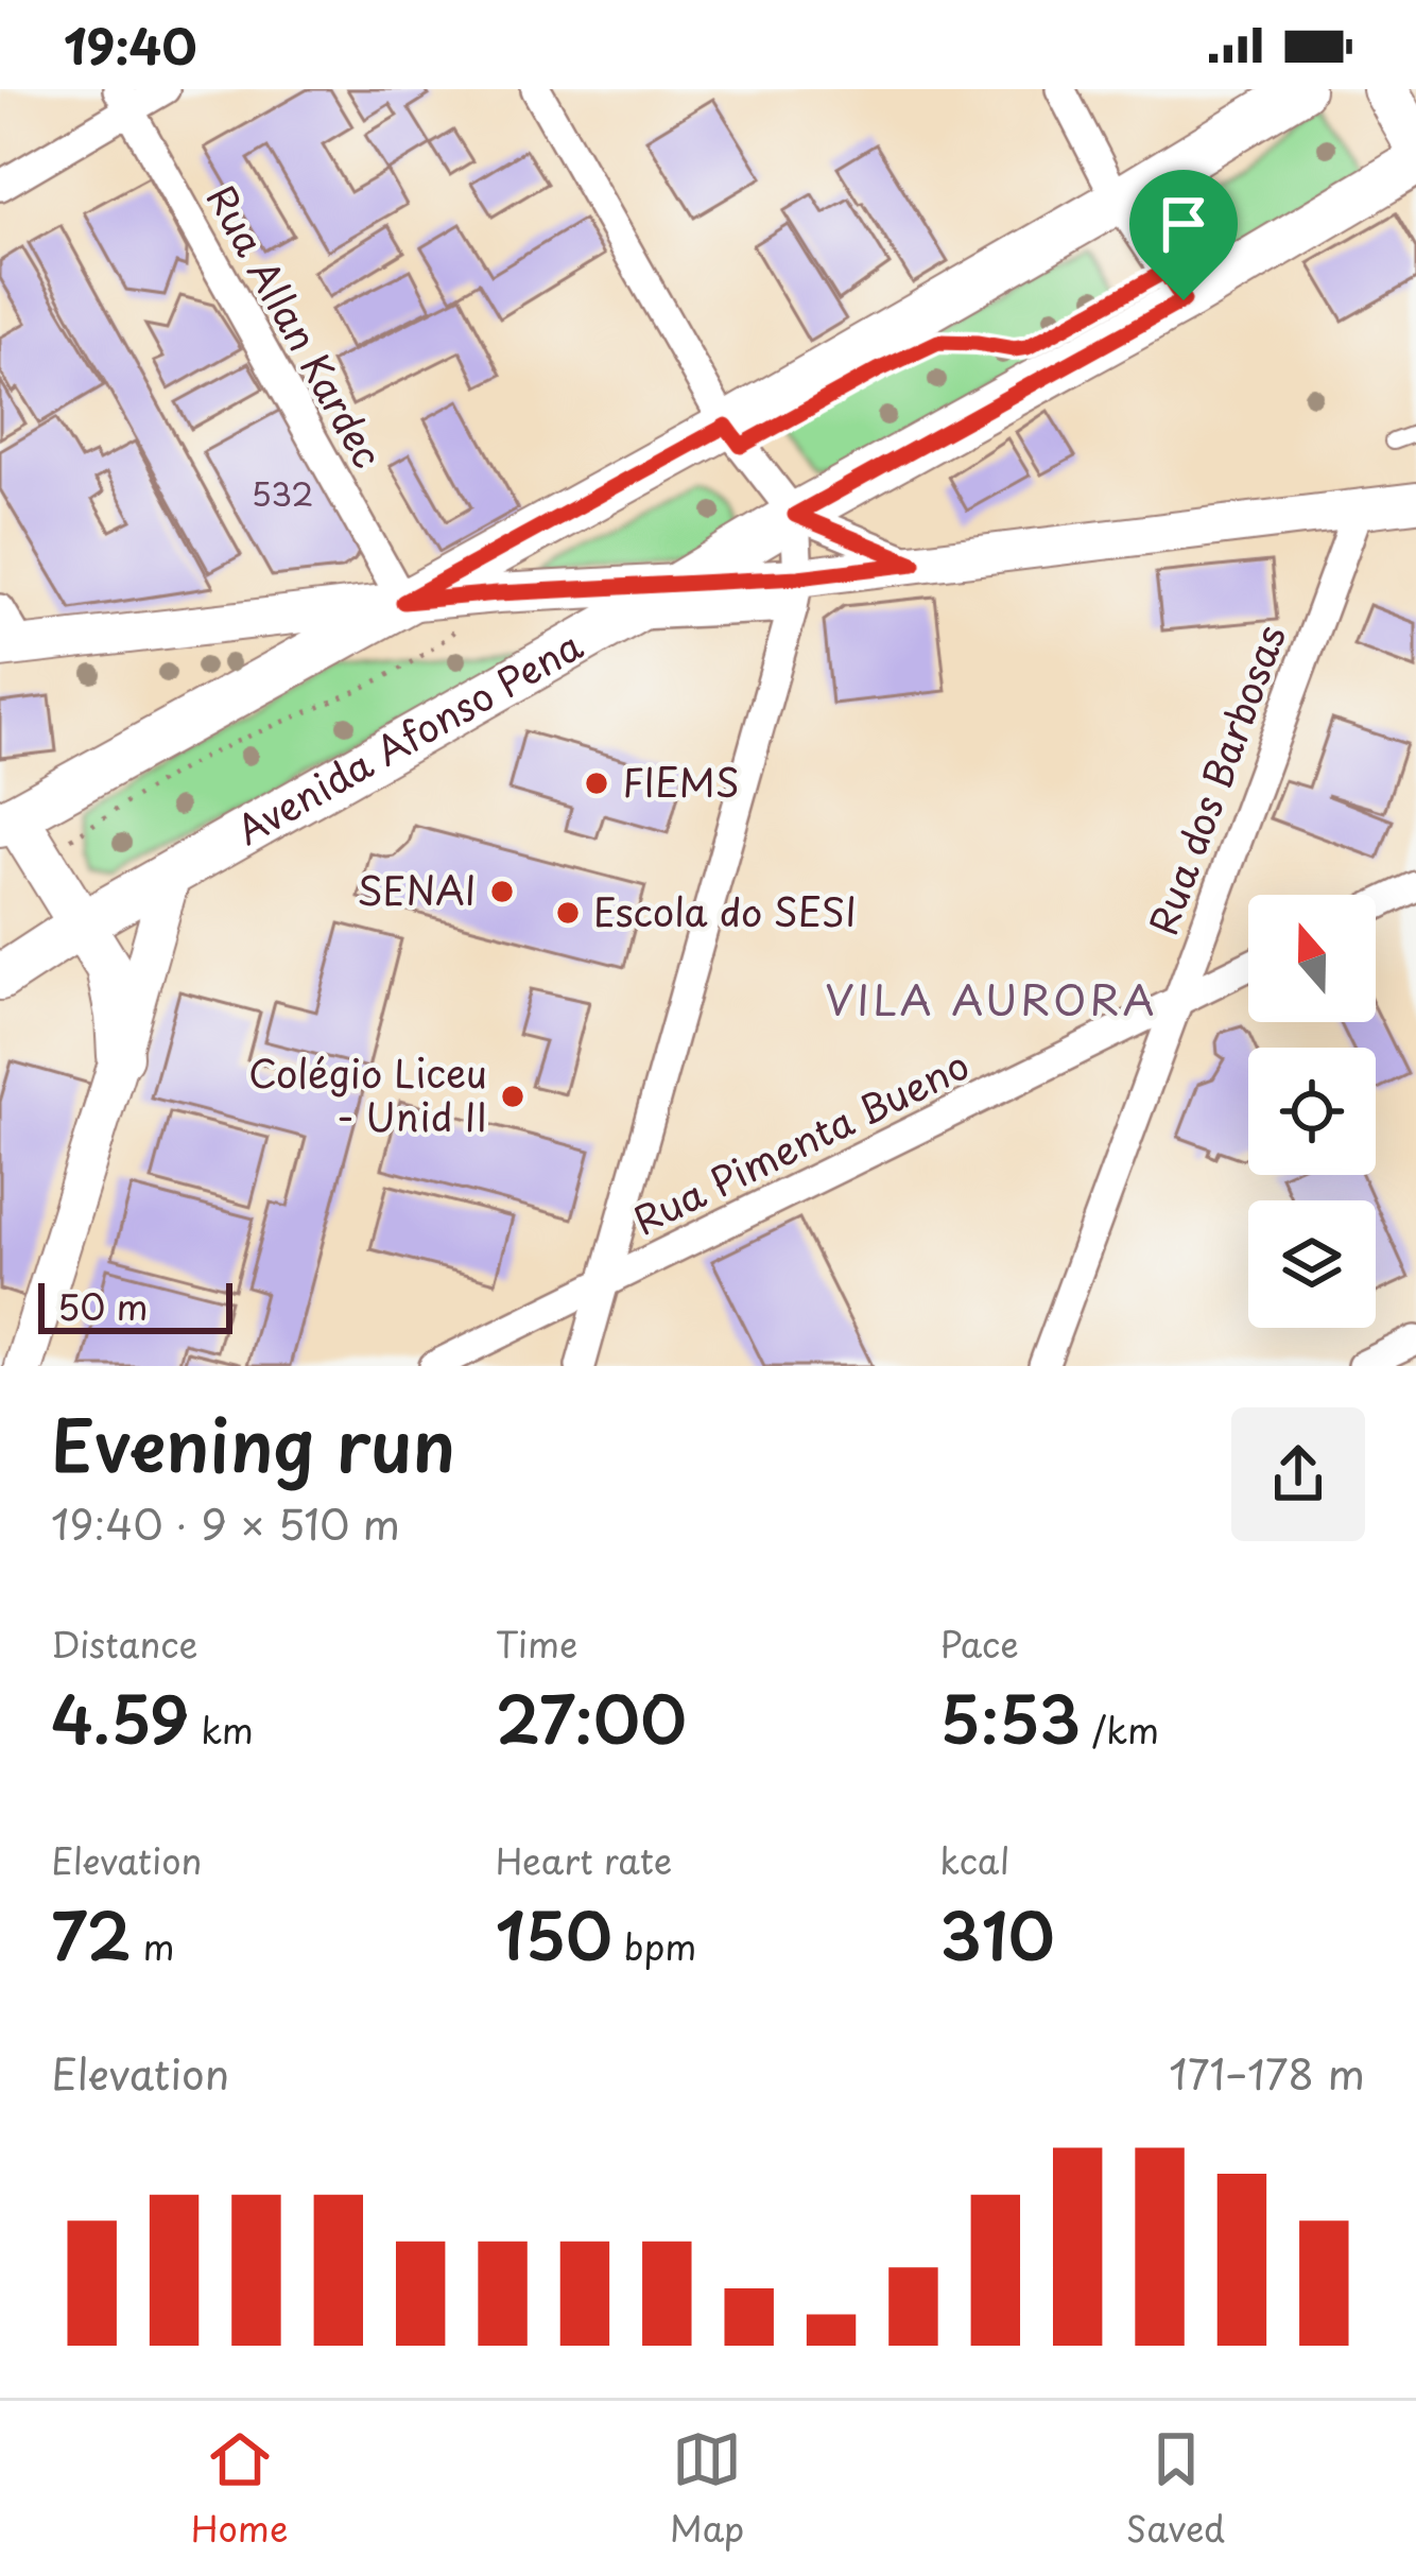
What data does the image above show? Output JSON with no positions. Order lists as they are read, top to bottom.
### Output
{
  "streets": {
    "main road": ["Avenida Afonso Pena"],
    "street": ["Rua Allan Kardec", "Rua dos Barbosas", "Rua Pimenta Bueno"]
  },
  "crossings": [
    ["Rua dos Barbosas", "Rua Pimenta Bueno"]
  ],
  "districts": ["VILA AURORA"],
  "places": [
    "FIEMS",
    "SENAI",
    "Escola do SESI",
    "Colégio Liceu - Unid II"
  ],
  "house_numbers": ["532"],
  "scale_bar": "50 m",
  "north": "top",
  "page": {
    "status": "19:40",
    "scale": "50 m",
    "heading": ["Evening run", "19:40 · 9 × 510 m"],
    "stats": [
      ["Distance", "4.59 km"],
      ["Time", "27:00"],
      ["Pace", "5:53 /km"],
      ["Elevation", "72 m"],
      ["Heart rate", "150 bpm"],
      ["kcal", "310"]
    ],
    "chart": ["Elevation", "171–178 m"],
    "tabs": ["Home", "Map", "Saved"]
  }
}
